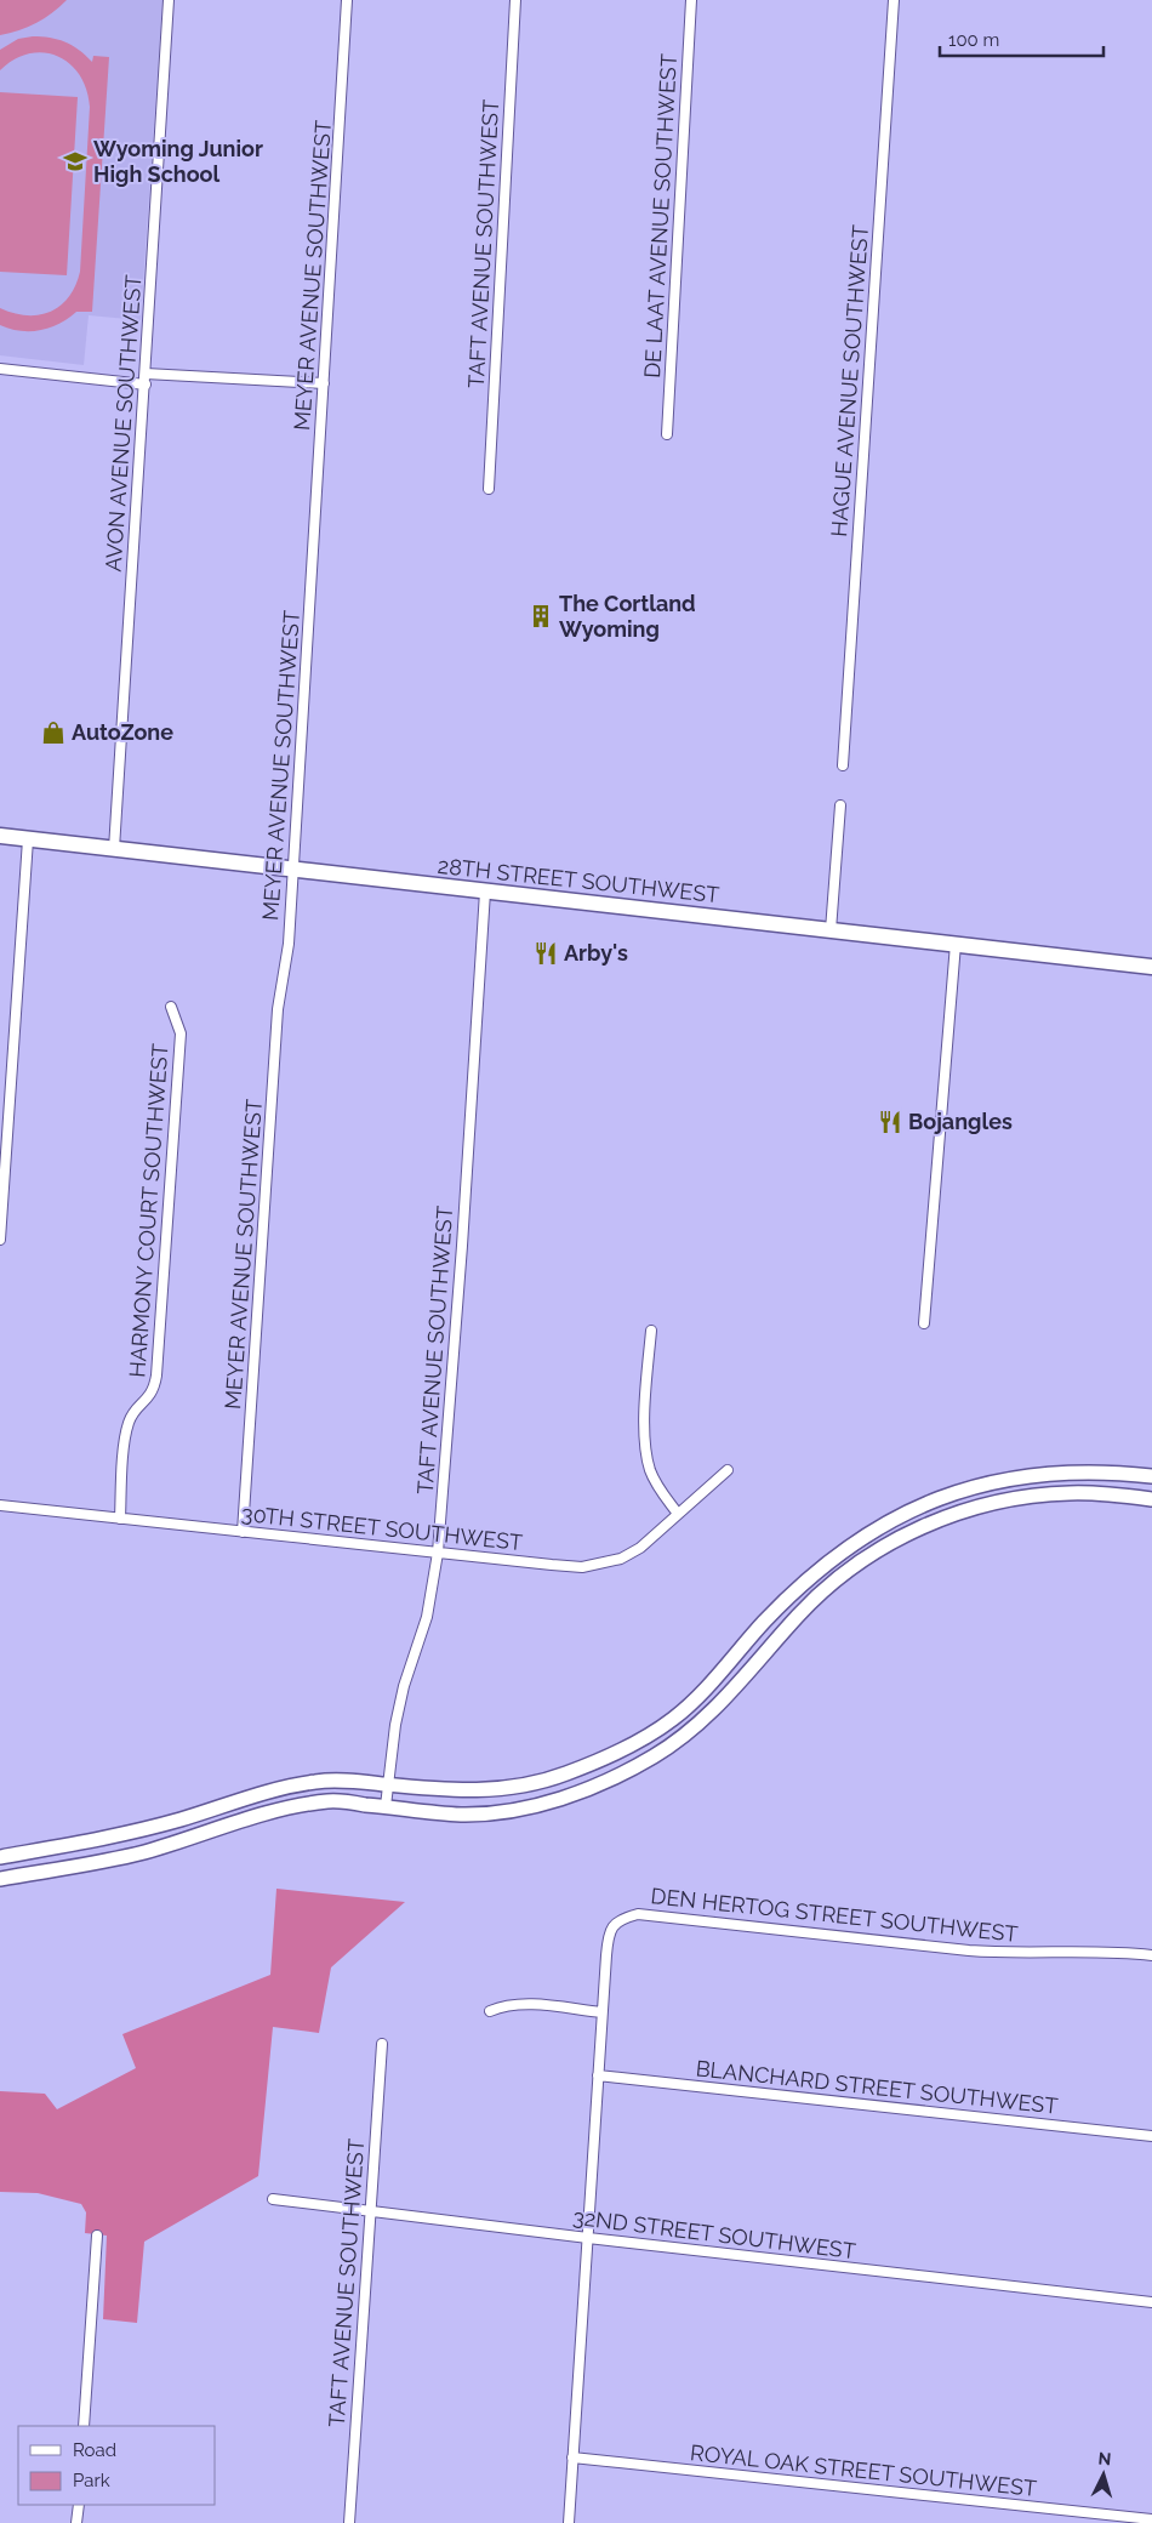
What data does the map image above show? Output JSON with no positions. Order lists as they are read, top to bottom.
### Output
{
  "streets": {
    "main road": ["28TH STREET SOUTHWEST"],
    "street": [
      "DE LAAT AVENUE SOUTHWEST",
      "TAFT AVENUE SOUTHWEST",
      "MEYER AVENUE SOUTHWEST",
      "HAGUE AVENUE SOUTHWEST",
      "AVON AVENUE SOUTHWEST",
      "HARMONY COURT SOUTHWEST",
      "30TH STREET SOUTHWEST",
      "DEN HERTOG STREET SOUTHWEST",
      "BLANCHARD STREET SOUTHWEST",
      "32ND STREET SOUTHWEST",
      "ROYAL OAK STREET SOUTHWEST"
    ]
  },
  "crossings": [
    ["TAFT AVENUE SOUTHWEST", "28TH STREET SOUTHWEST"],
    ["TAFT AVENUE SOUTHWEST", "30TH STREET SOUTHWEST"],
    ["TAFT AVENUE SOUTHWEST", "32ND STREET SOUTHWEST"],
    ["MEYER AVENUE SOUTHWEST", "28TH STREET SOUTHWEST"],
    ["MEYER AVENUE SOUTHWEST", "30TH STREET SOUTHWEST"],
    ["AVON AVENUE SOUTHWEST", "28TH STREET SOUTHWEST"],
    ["HARMONY COURT SOUTHWEST", "30TH STREET SOUTHWEST"]
  ],
  "places": {
    "school or university": ["Wyoming Junior High School"],
    "building": ["The Cortland Wyoming"],
    "shop": ["AutoZone"],
    "restaurant": ["Arby's", "Bojangles"]
  },
  "legend": ["Road", "Park"],
  "scale_bar": "100 m",
  "north": "top"
}
